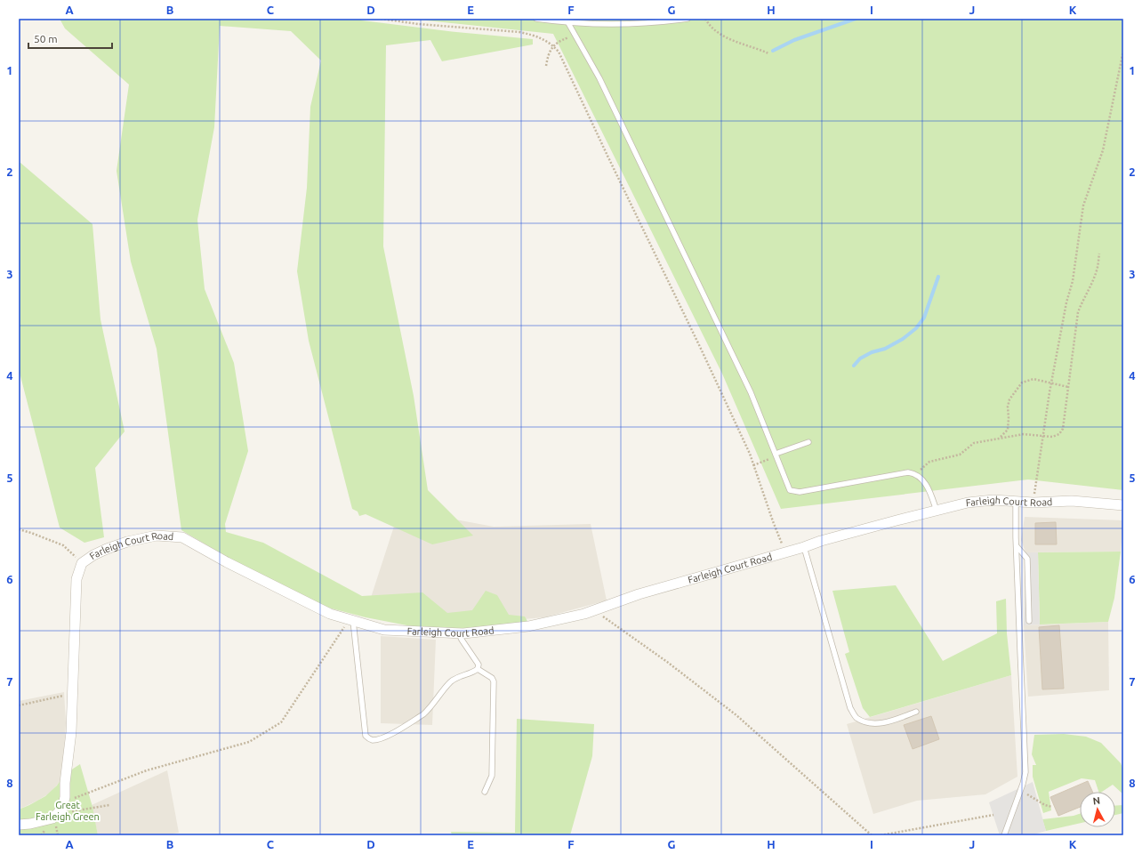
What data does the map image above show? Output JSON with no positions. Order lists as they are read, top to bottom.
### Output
{
  "streets": {
    "street": ["Farleigh Court Road"]
  },
  "parks": ["Great Farleigh Green"],
  "scale_bar": "50 m",
  "north": "top",
  "grid": {
    "columns": [
      "A",
      "B",
      "C",
      "D",
      "E",
      "F",
      "G",
      "H",
      "I",
      "J",
      "K"
    ],
    "rows": [
      "1",
      "2",
      "3",
      "4",
      "5",
      "6",
      "7",
      "8"
    ]
  }
}
